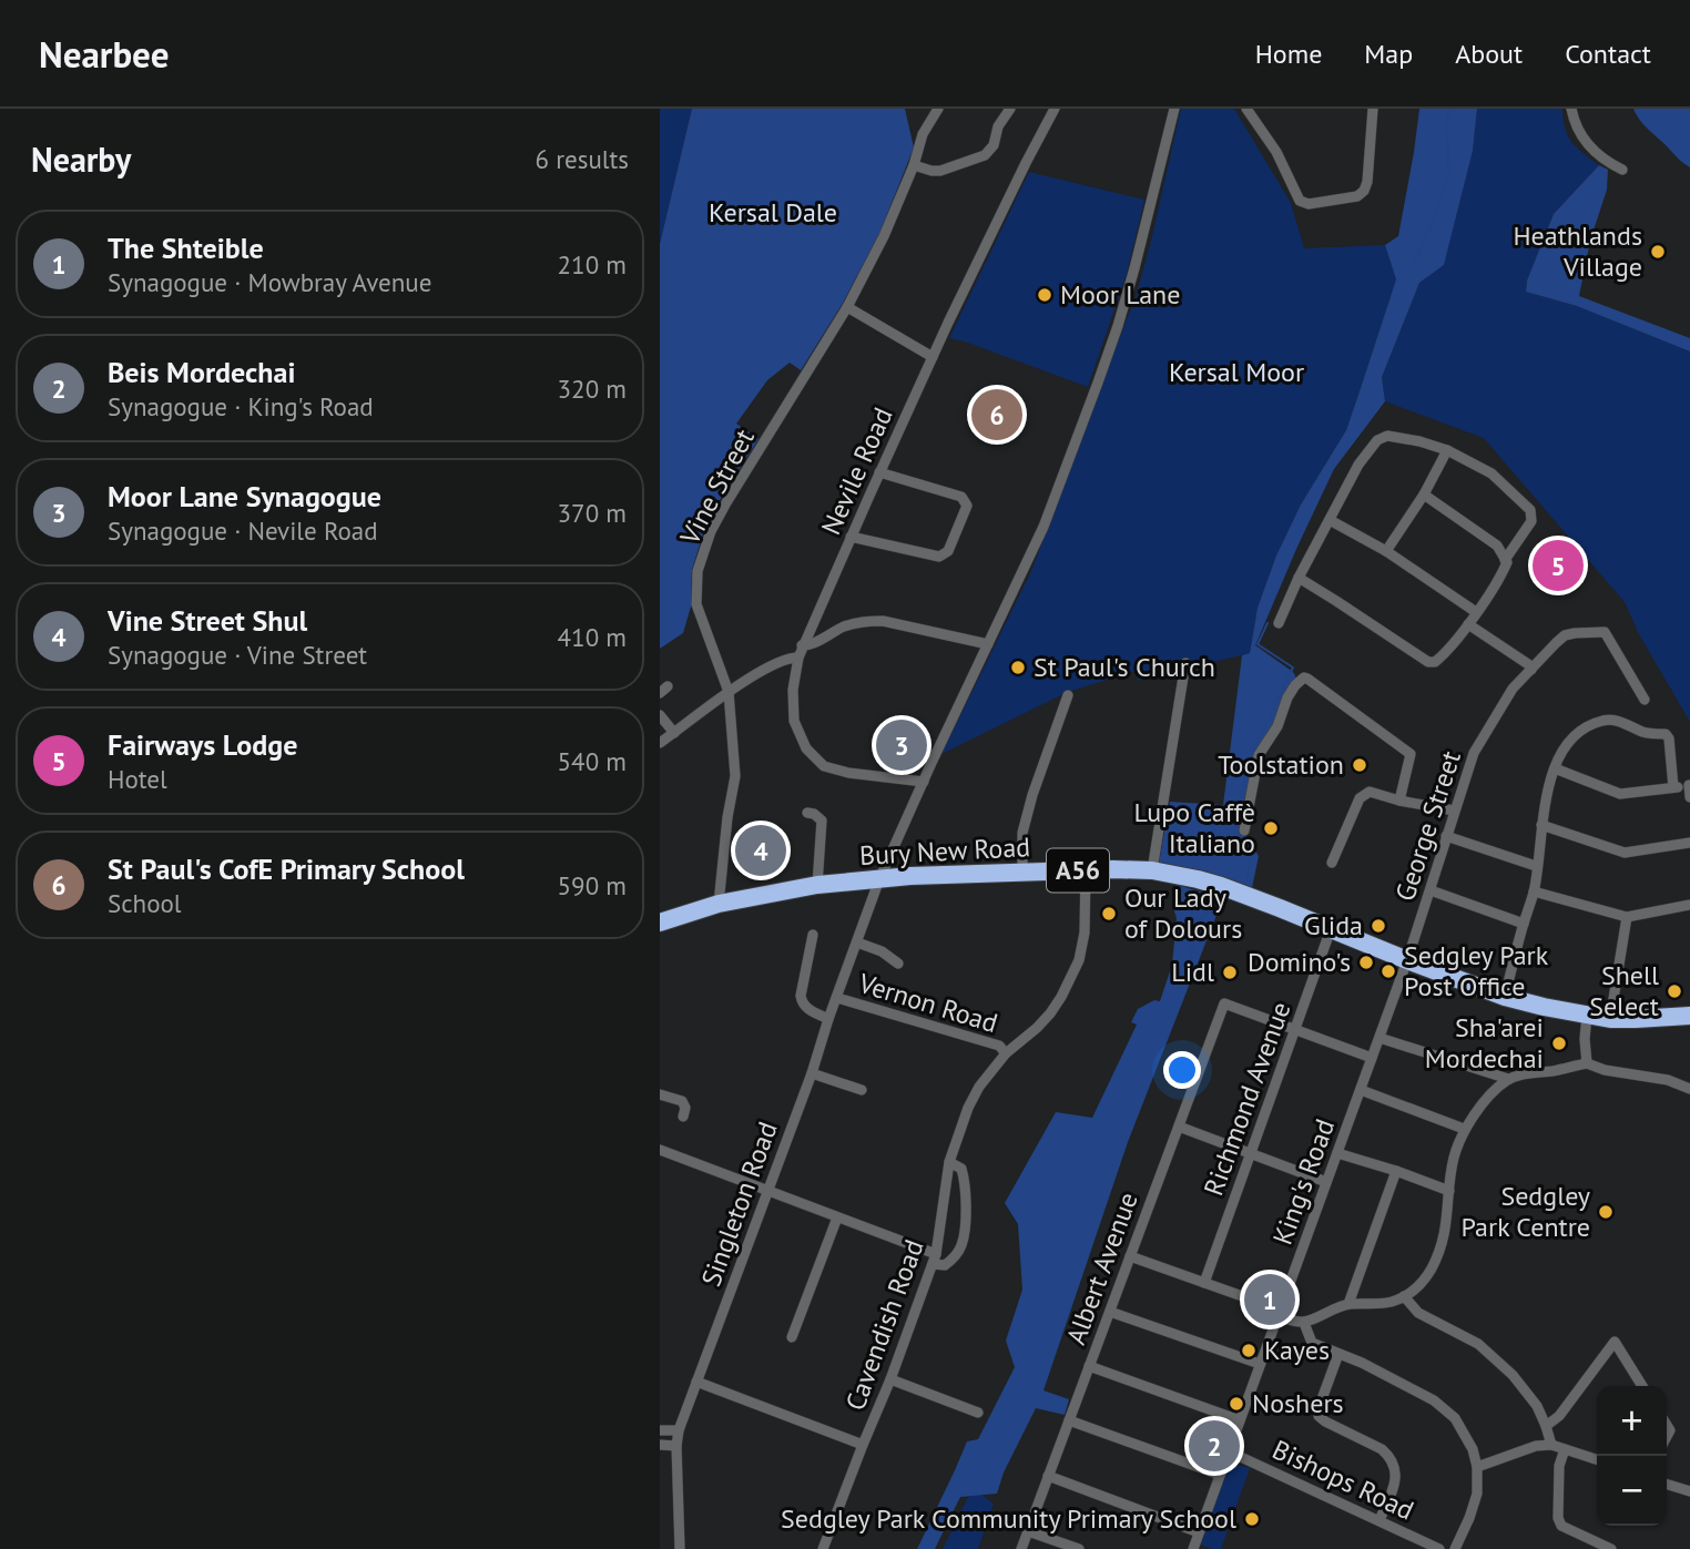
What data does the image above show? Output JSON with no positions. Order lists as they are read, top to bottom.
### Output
{
  "streets": {
    "highway": ["Bury New Road", "A56"],
    "street": [
      "Nevile Road",
      "Vine Street",
      "George Street",
      "Vernon Road",
      "Richmond Avenue",
      "King's Road",
      "Singleton Road",
      "Albert Avenue",
      "Cavendish Road",
      "Bishops Road"
    ]
  },
  "crossings": [
    ["Vine Street", "Bury New Road"],
    ["George Street", "Bury New Road"],
    ["George Street", "King's Road"],
    ["Bury New Road", "Richmond Avenue"],
    ["Bury New Road", "King's Road"],
    ["Bury New Road", "Singleton Road"],
    ["Bury New Road", "Cavendish Road"],
    ["Vernon Road", "Singleton Road"],
    ["Vernon Road", "Cavendish Road"],
    ["Richmond Avenue", "Albert Avenue"],
    ["King's Road", "Bishops Road"]
  ],
  "parks": ["Kersal Dale", "Kersal Moor"],
  "places": [
    "Heathlands Village",
    "Moor Lane",
    "St Paul's Church",
    "Toolstation",
    "Lupo Caffè Italiano",
    "Our Lady of Dolours",
    "Glida",
    "Domino's",
    "Sedgley Park Post Office",
    "Lidl",
    "Shell Select",
    "Sha'arei Mordechai",
    "Sedgley Park Centre",
    "Kayes",
    "Noshers",
    "Sedgley Park Community Primary School"
  ],
  "page": {
    "header": "Nearbee",
    "nav": [
      "Home",
      "Map",
      "About",
      "Contact"
    ],
    "heading": ["Nearby", "6 results"],
    "list": [
      {
        "mark": "1",
        "name": "The Shteible",
        "note": "Synagogue · Mowbray Avenue",
        "value": "210 m"
      },
      {
        "mark": "2",
        "name": "Beis Mordechai",
        "note": "Synagogue · King's Road",
        "value": "320 m"
      },
      {
        "mark": "3",
        "name": "Moor Lane Synagogue",
        "note": "Synagogue · Nevile Road",
        "value": "370 m"
      },
      {
        "mark": "4",
        "name": "Vine Street Shul",
        "note": "Synagogue · Vine Street",
        "value": "410 m"
      },
      {
        "mark": "5",
        "name": "Fairways Lodge",
        "note": "Hotel",
        "value": "540 m"
      },
      {
        "mark": "6",
        "name": "St Paul's CofE Primary School",
        "note": "School",
        "value": "590 m"
      }
    ],
    "pins": [
      "6",
      "5",
      "3",
      "4",
      "1",
      "2"
    ],
    "map_buttons": ["+", "−"]
  }
}
